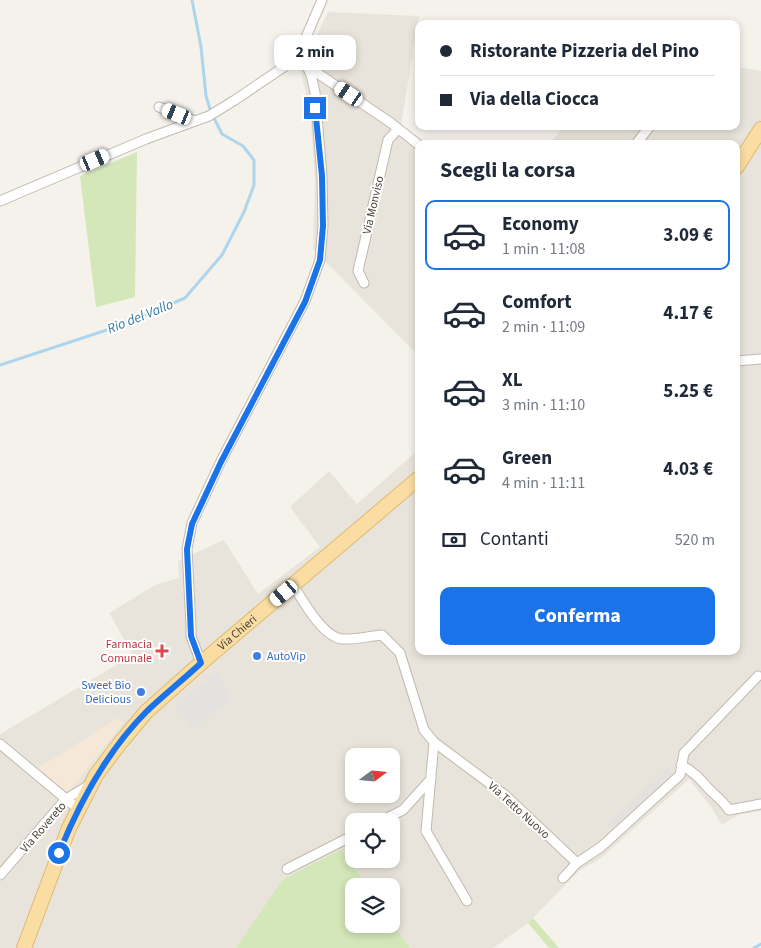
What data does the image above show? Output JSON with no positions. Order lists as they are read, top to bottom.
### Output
{
  "streets": {
    "main road": ["Via Chieri"],
    "street": ["Via Monviso", "Via Tetto Nuovo", "Via Rovereto"]
  },
  "crossings": [
    ["Via Chieri", "Via Tetto Nuovo"],
    ["Via Chieri", "Via Rovereto"]
  ],
  "water": ["Rio del Vallo"],
  "places": {
    "health": ["Farmacia Comunale"],
    "other": ["AutoVip", "Sweet Bio Delicious"]
  },
  "north": "right",
  "page": {
    "banner": ["Ristorante Pizzeria del Pino", "Via della Ciocca"],
    "bubble": "2 min",
    "heading": "Scegli la corsa",
    "list": [
      {
        "name": "Economy",
        "note": "1 min · 11:08",
        "value": "3.09 €"
      },
      {
        "name": "Comfort",
        "note": "2 min · 11:09",
        "value": "4.17 €"
      },
      {
        "name": "XL",
        "note": "3 min · 11:10",
        "value": "5.25 €"
      },
      {
        "name": "Green",
        "note": "4 min · 11:11",
        "value": "4.03 €"
      }
    ],
    "pay": ["Contanti", "520 m"],
    "buttons": "Conferma"
  }
}
